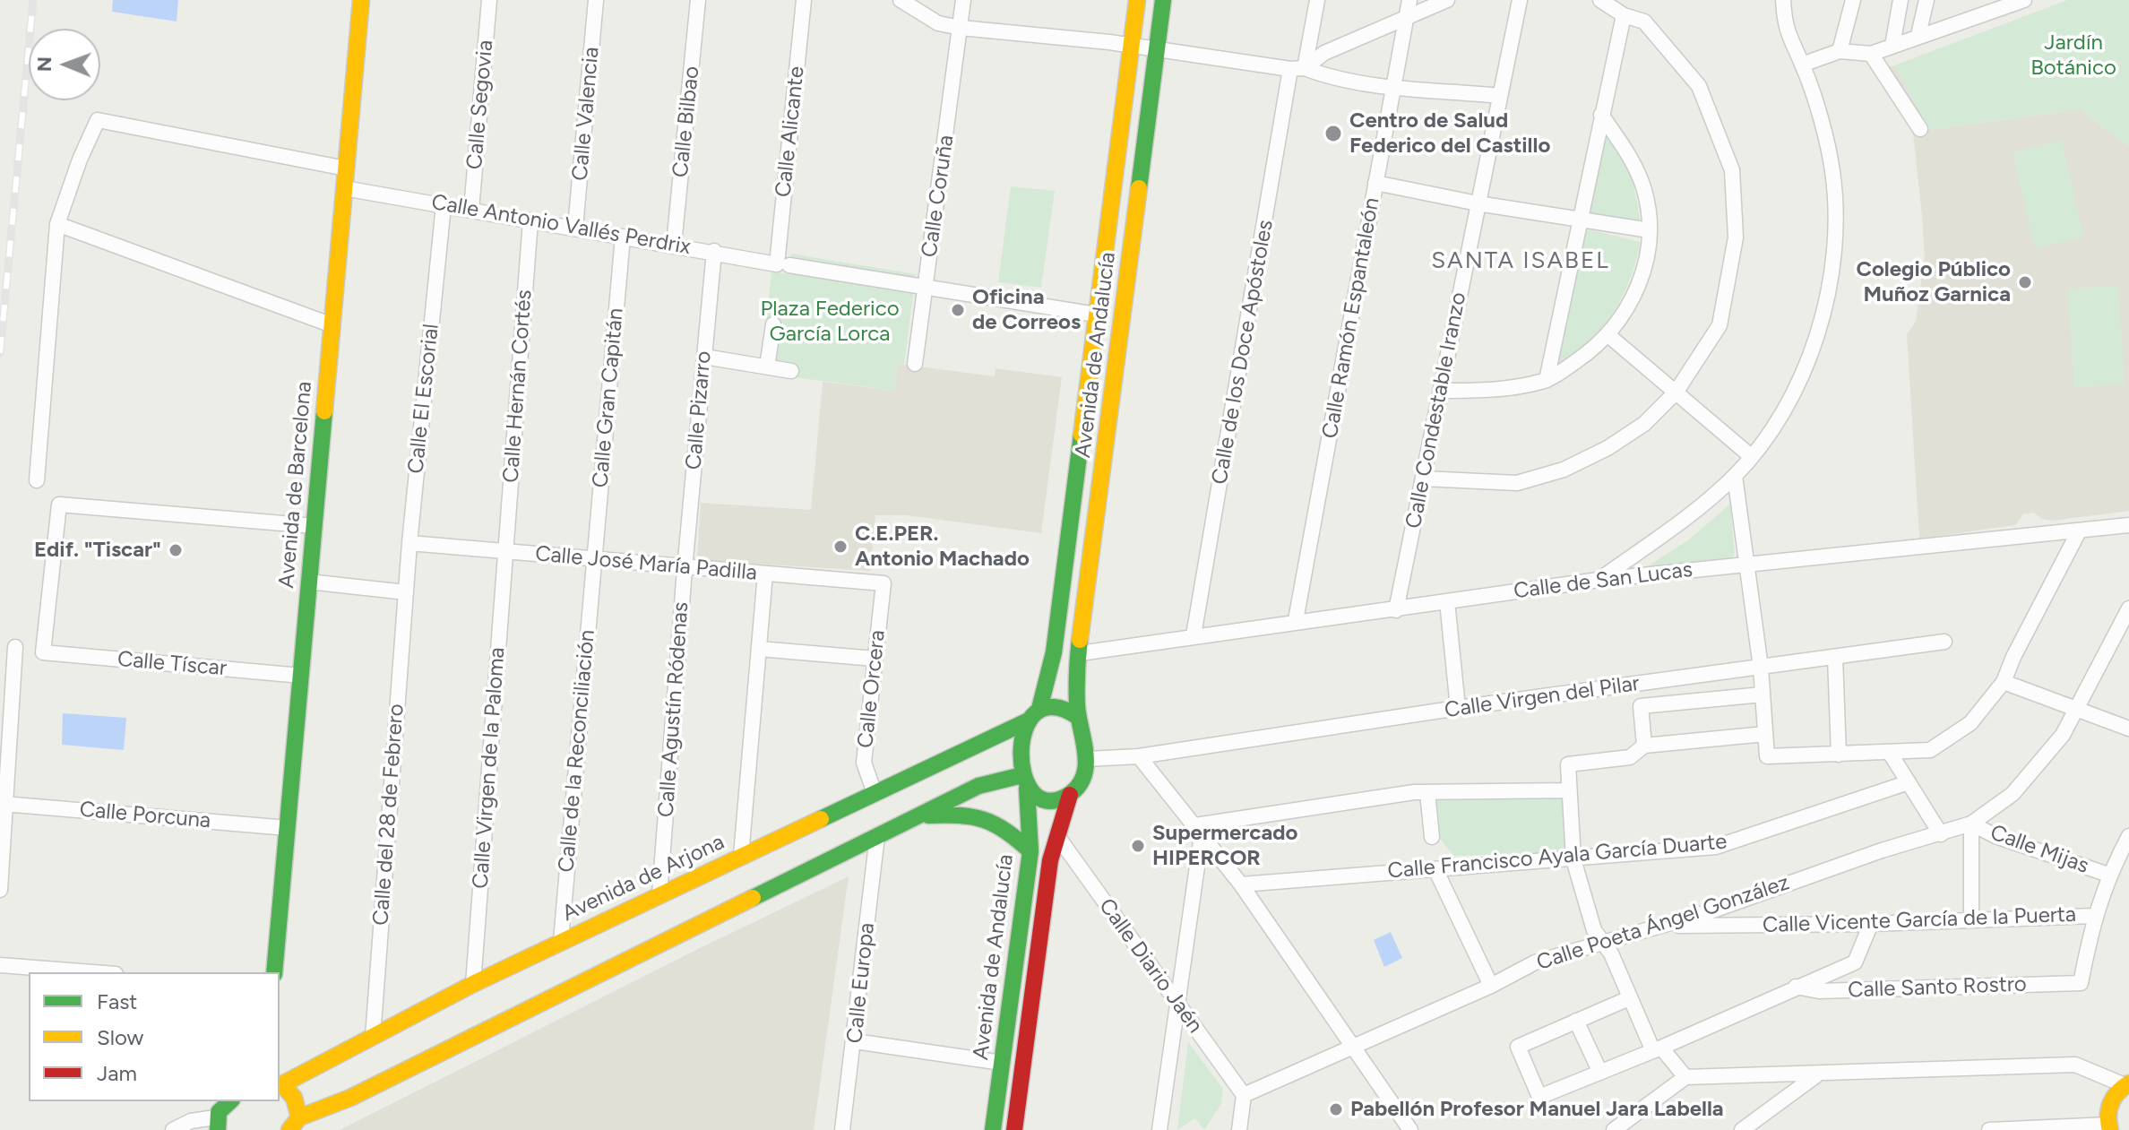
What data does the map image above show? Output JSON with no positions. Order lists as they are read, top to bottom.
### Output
{
  "streets": {
    "street": [
      "Calle Segovia",
      "Calle Valencia",
      "Calle Bilbao",
      "Calle Alicante",
      "Calle Coruña",
      "Calle Antonio Vallés Perdrix",
      "Calle Ramón Espantaleón",
      "Calle de los Doce Apóstoles",
      "Avenida de Andalucía",
      "Calle Hernán Cortés",
      "Calle Gran Capitán",
      "Calle El Escorial",
      "Calle Pizarro",
      "Calle Condestable Iranzo",
      "Avenida de Barcelona",
      "Calle José María Padilla",
      "Calle de San Lucas",
      "Calle Tíscar",
      "Calle Orcera",
      "Calle Virgen del Pilar",
      "Calle Agustín Ródenas",
      "Calle de la Reconciliación",
      "Calle Virgen de la Paloma",
      "Calle del 28 de Febrero",
      "Calle Porcuna",
      "Calle Mijas",
      "Calle Francisco Ayala García Duarte",
      "Avenida de Arjona",
      "Calle Vicente García de la Puerta",
      "Calle Poeta Ángel González",
      "Calle Diario Jaén",
      "Calle Europa",
      "Calle Santo Rostro"
    ]
  },
  "crossings": [
    ["Calle Segovia", "Calle Antonio Vallés Perdrix"],
    ["Calle Valencia", "Calle Antonio Vallés Perdrix"],
    ["Calle Bilbao", "Calle Antonio Vallés Perdrix"],
    ["Calle Alicante", "Calle Antonio Vallés Perdrix"],
    ["Calle Coruña", "Calle Antonio Vallés Perdrix"],
    ["Calle Antonio Vallés Perdrix", "Avenida de Andalucía"],
    ["Calle Antonio Vallés Perdrix", "Calle Hernán Cortés"],
    ["Calle Antonio Vallés Perdrix", "Calle Gran Capitán"],
    ["Calle Antonio Vallés Perdrix", "Calle El Escorial"],
    ["Calle Antonio Vallés Perdrix", "Calle Pizarro"],
    ["Calle Antonio Vallés Perdrix", "Avenida de Barcelona"],
    ["Calle Ramón Espantaleón", "Calle de San Lucas"],
    ["Calle de los Doce Apóstoles", "Calle de San Lucas"],
    ["Avenida de Andalucía", "Calle de San Lucas"],
    ["Avenida de Andalucía", "Calle Virgen del Pilar"],
    ["Avenida de Andalucía", "Avenida de Arjona"],
    ["Avenida de Andalucía", "Calle Diario Jaén"],
    ["Calle Hernán Cortés", "Calle José María Padilla"],
    ["Calle Hernán Cortés", "Calle Virgen de la Paloma"],
    ["Calle Gran Capitán", "Calle José María Padilla"],
    ["Calle Gran Capitán", "Calle de la Reconciliación"],
    ["Calle El Escorial", "Calle José María Padilla"],
    ["Calle El Escorial", "Calle del 28 de Febrero"],
    ["Calle Pizarro", "Calle José María Padilla"],
    ["Calle Pizarro", "Calle Agustín Ródenas"],
    ["Calle Condestable Iranzo", "Calle de San Lucas"],
    ["Avenida de Barcelona", "Calle Tíscar"],
    ["Avenida de Barcelona", "Calle Porcuna"],
    ["Calle José María Padilla", "Calle Orcera"],
    ["Calle José María Padilla", "Calle Agustín Ródenas"],
    ["Calle José María Padilla", "Calle de la Reconciliación"],
    ["Calle José María Padilla", "Calle Virgen de la Paloma"],
    ["Calle Orcera", "Avenida de Arjona"],
    ["Calle Virgen del Pilar", "Avenida de Arjona"],
    ["Calle Agustín Ródenas", "Avenida de Arjona"],
    ["Calle de la Reconciliación", "Avenida de Arjona"],
    ["Calle Virgen de la Paloma", "Avenida de Arjona"],
    ["Calle del 28 de Febrero", "Avenida de Arjona"],
    ["Calle Mijas", "Calle Poeta Ángel González"],
    ["Calle Vicente García de la Puerta", "Calle Poeta Ángel González"],
    ["Calle Vicente García de la Puerta", "Calle Santo Rostro"],
    ["Calle Poeta Ángel González", "Calle Diario Jaén"]
  ],
  "districts": ["SANTA ISABEL"],
  "parks": ["Jardín Botánico", "Plaza Federico García Lorca"],
  "places": [
    "Centro de Salud Federico del Castillo",
    "Colegio Público Muñoz Garnica",
    "Oficina de Correos",
    "C.E.PER. Antonio Machado",
    "Edif. \"Tiscar\"",
    "Supermercado HIPERCOR",
    "Pabellón Profesor Manuel Jara Labella"
  ],
  "legend": ["Fast", "Slow", "Jam"],
  "north": "left"
}
